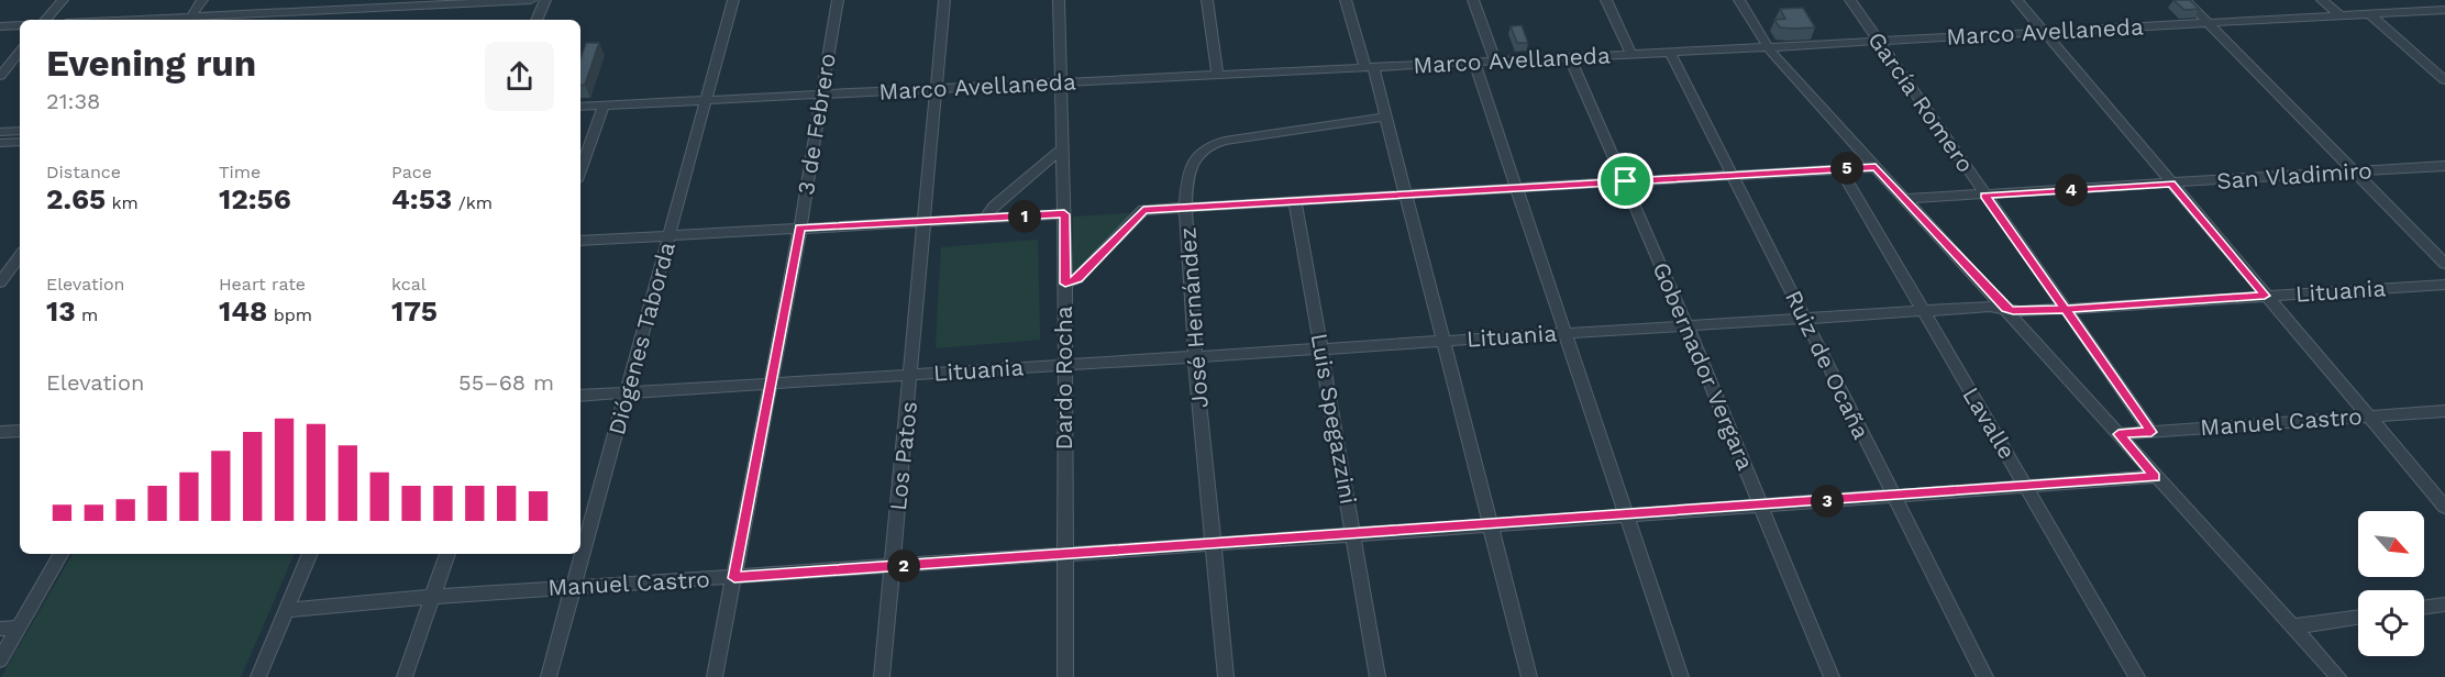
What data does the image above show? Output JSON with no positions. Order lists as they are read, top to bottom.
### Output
{
  "streets": {
    "street": [
      "Marco Avellaneda",
      "García Romero",
      "3 de Febrero",
      "San Vladimiro",
      "Lituania",
      "José Hernández",
      "Diógenes Taborda",
      "Ruiz de Ocaña",
      "Gobernador Vergara",
      "Dardo Rocha",
      "Luis Spegazzini",
      "Manuel Castro",
      "Lavalle",
      "Los Patos"
    ]
  },
  "crossings": [
    ["Marco Avellaneda", "García Romero"],
    ["Marco Avellaneda", "3 de Febrero"],
    ["Marco Avellaneda", "Diógenes Taborda"],
    ["Marco Avellaneda", "Ruiz de Ocaña"],
    ["Marco Avellaneda", "Gobernador Vergara"],
    ["Marco Avellaneda", "Dardo Rocha"],
    ["Marco Avellaneda", "Los Patos"],
    ["García Romero", "San Vladimiro"],
    ["García Romero", "Lituania"],
    ["García Romero", "Manuel Castro"],
    ["3 de Febrero", "Lituania"],
    ["3 de Febrero", "Manuel Castro"],
    ["Lituania", "José Hernández"],
    ["Lituania", "Diógenes Taborda"],
    ["Lituania", "Ruiz de Ocaña"],
    ["Lituania", "Gobernador Vergara"],
    ["Lituania", "Dardo Rocha"],
    ["Lituania", "Luis Spegazzini"],
    ["Lituania", "Lavalle"],
    ["Lituania", "Los Patos"],
    ["José Hernández", "Manuel Castro"],
    ["Diógenes Taborda", "Manuel Castro"],
    ["Ruiz de Ocaña", "Manuel Castro"],
    ["Gobernador Vergara", "Manuel Castro"],
    ["Dardo Rocha", "Manuel Castro"],
    ["Luis Spegazzini", "Manuel Castro"],
    ["Manuel Castro", "Lavalle"],
    ["Manuel Castro", "Los Patos"]
  ],
  "north": "bottom right",
  "page": {
    "heading": ["Evening run", "21:38"],
    "stats": [
      ["Distance", "2.65 km"],
      ["Time", "12:56"],
      ["Pace", "4:53 /km"],
      ["Elevation", "13 m"],
      ["Heart rate", "148 bpm"],
      ["kcal", "175"]
    ],
    "pins": [
      "5",
      "4",
      "1",
      "3",
      "2"
    ],
    "chart": ["Elevation", "55–68 m"]
  }
}
